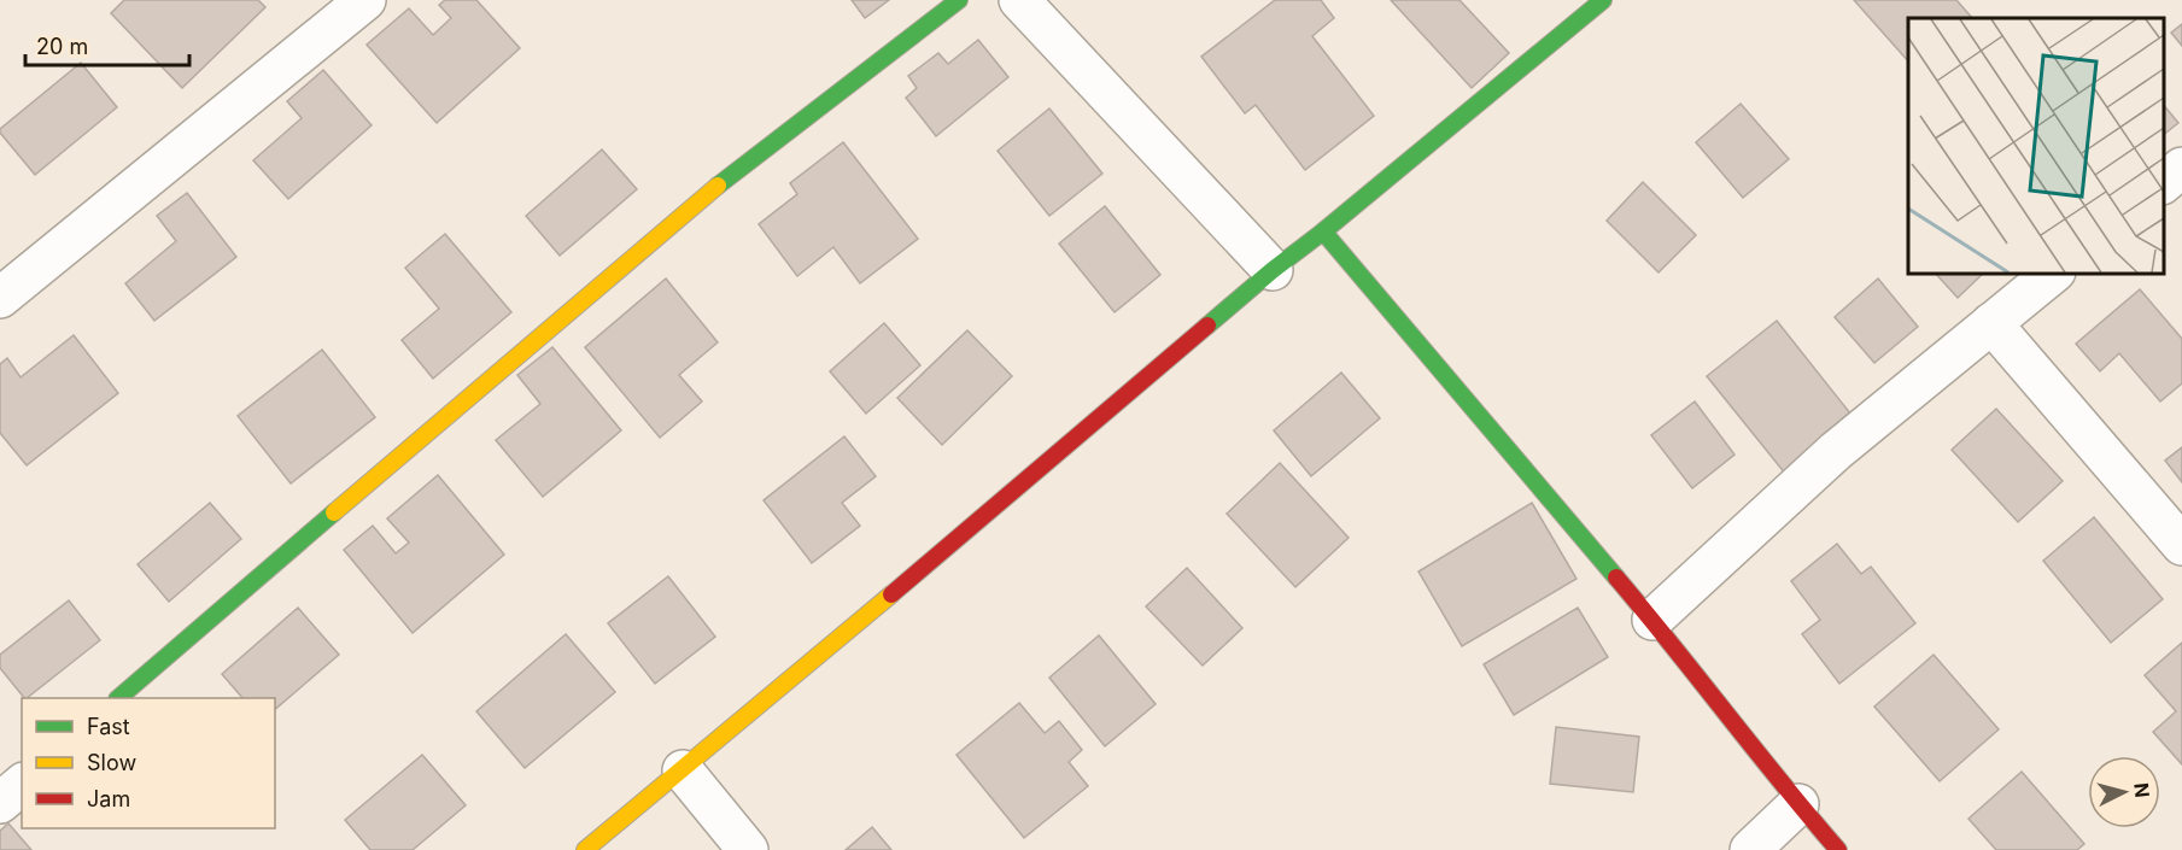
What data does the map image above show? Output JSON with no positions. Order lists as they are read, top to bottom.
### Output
{
  "legend": ["Fast", "Slow", "Jam"],
  "scale_bar": "20 m",
  "north": "right"
}
